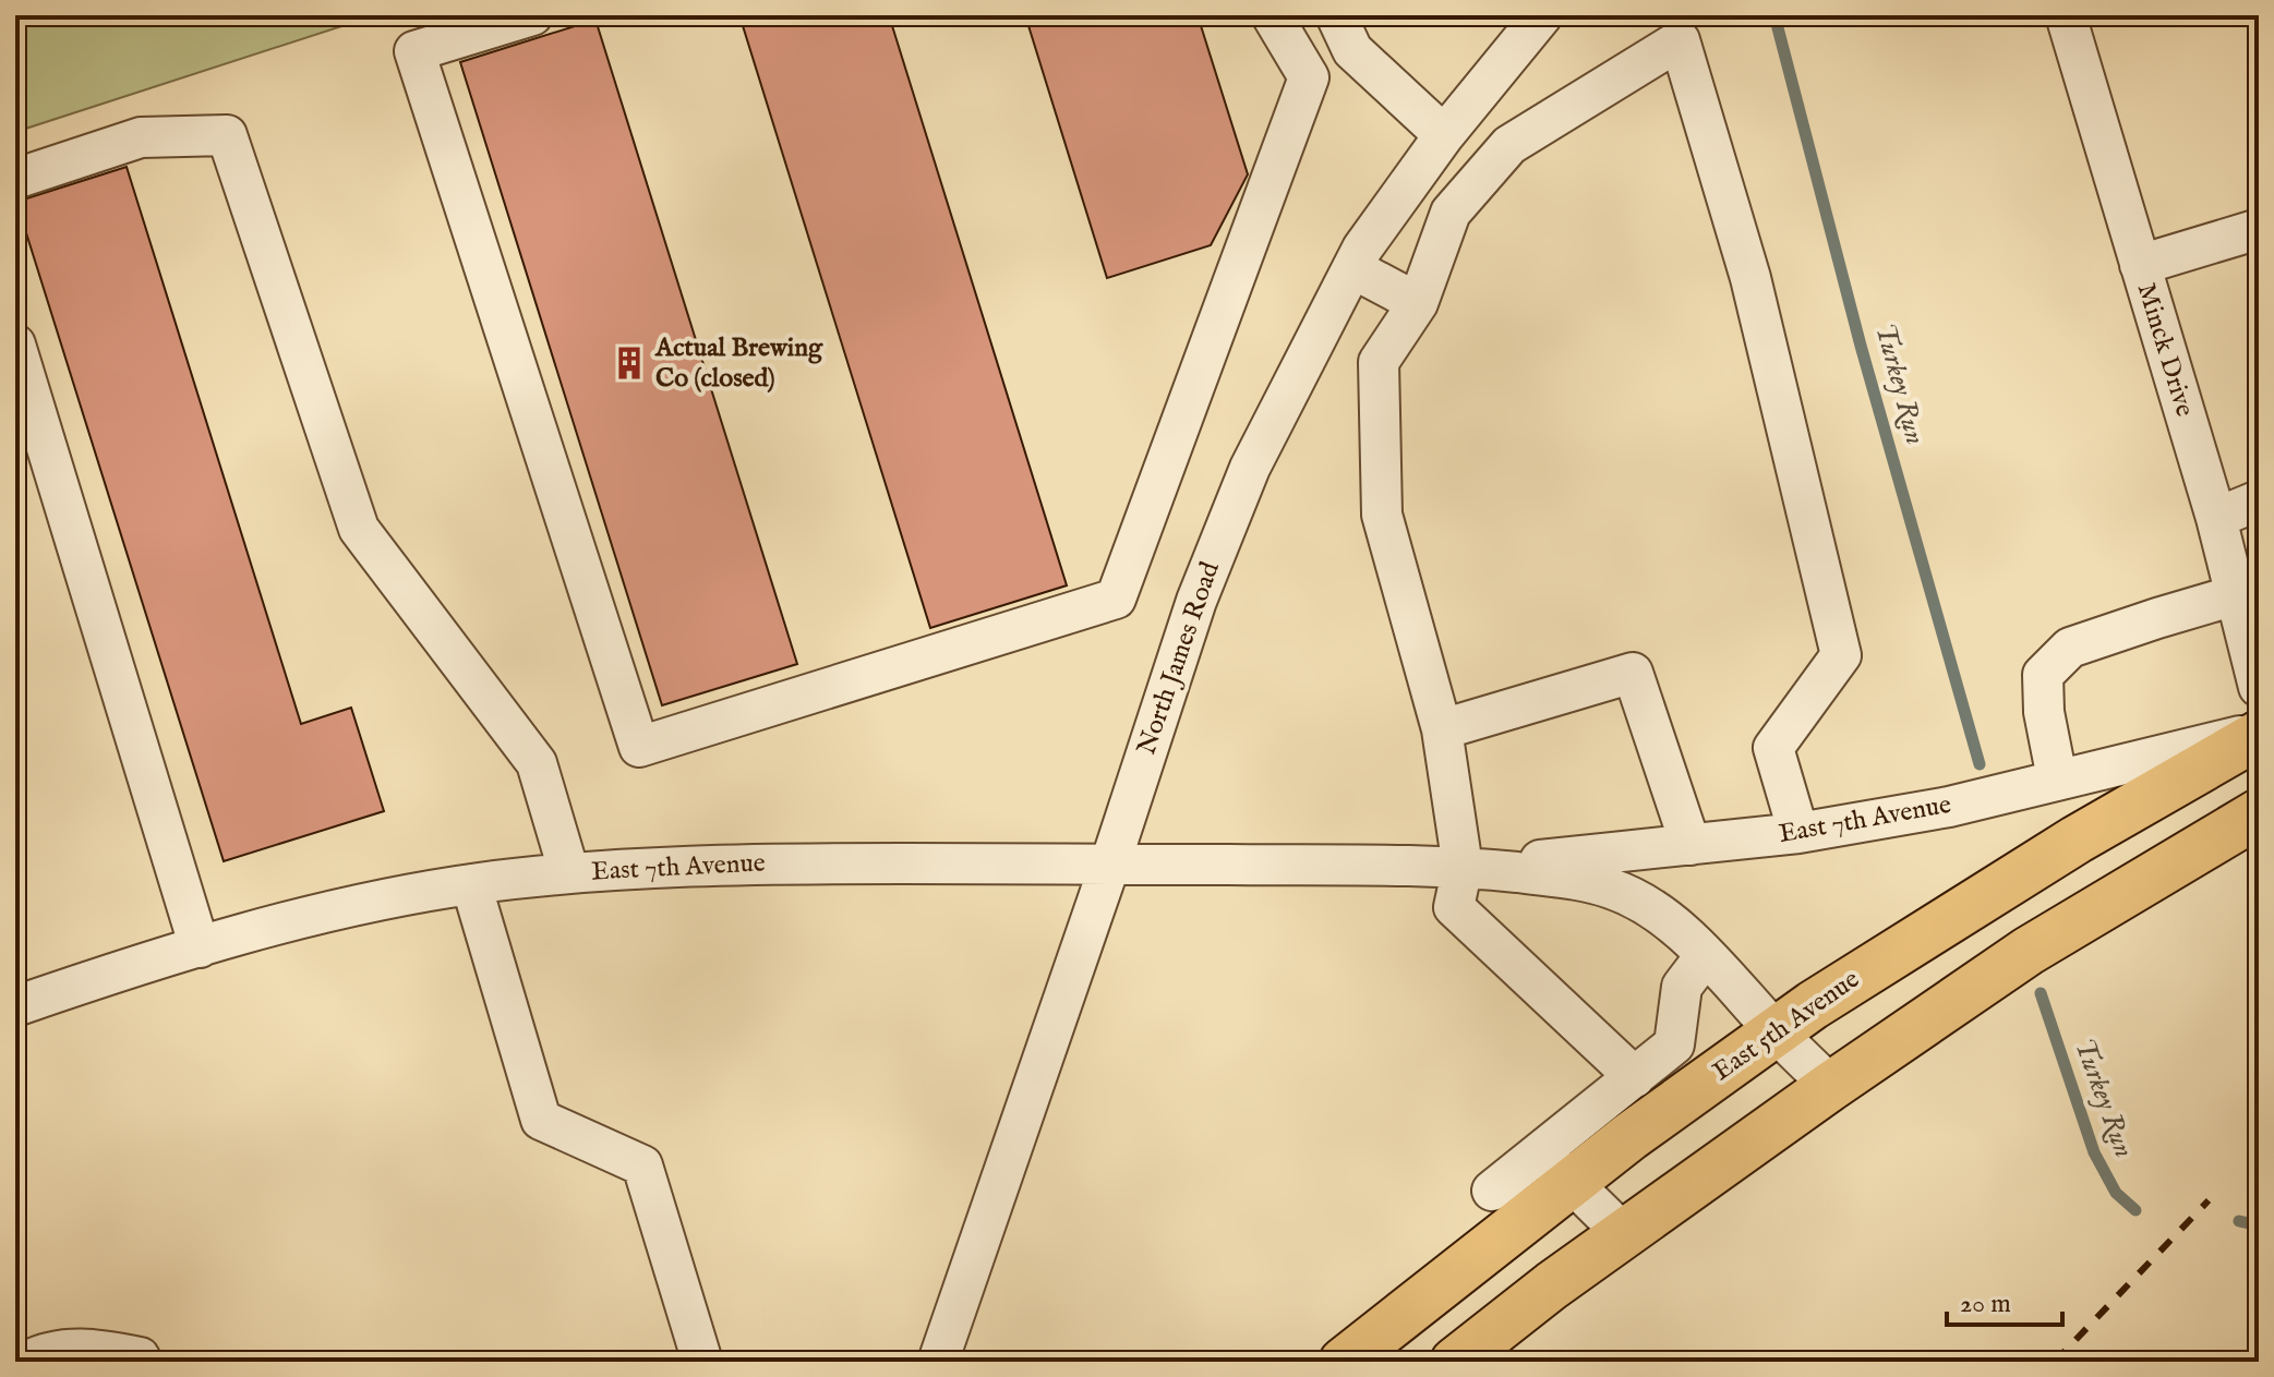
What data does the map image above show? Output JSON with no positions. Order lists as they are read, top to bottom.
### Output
{
  "streets": {
    "main road": ["East 5th Avenue"],
    "street": ["Minck Drive", "North James Road", "East 7th Avenue"]
  },
  "crossings": [
    ["North James Road", "East 7th Avenue"],
    ["East 7th Avenue", "East 5th Avenue"]
  ],
  "water": ["Turkey Run"],
  "places": {
    "building": ["Actual Brewing Co (closed)"]
  },
  "scale_bar": "20 m"
}
